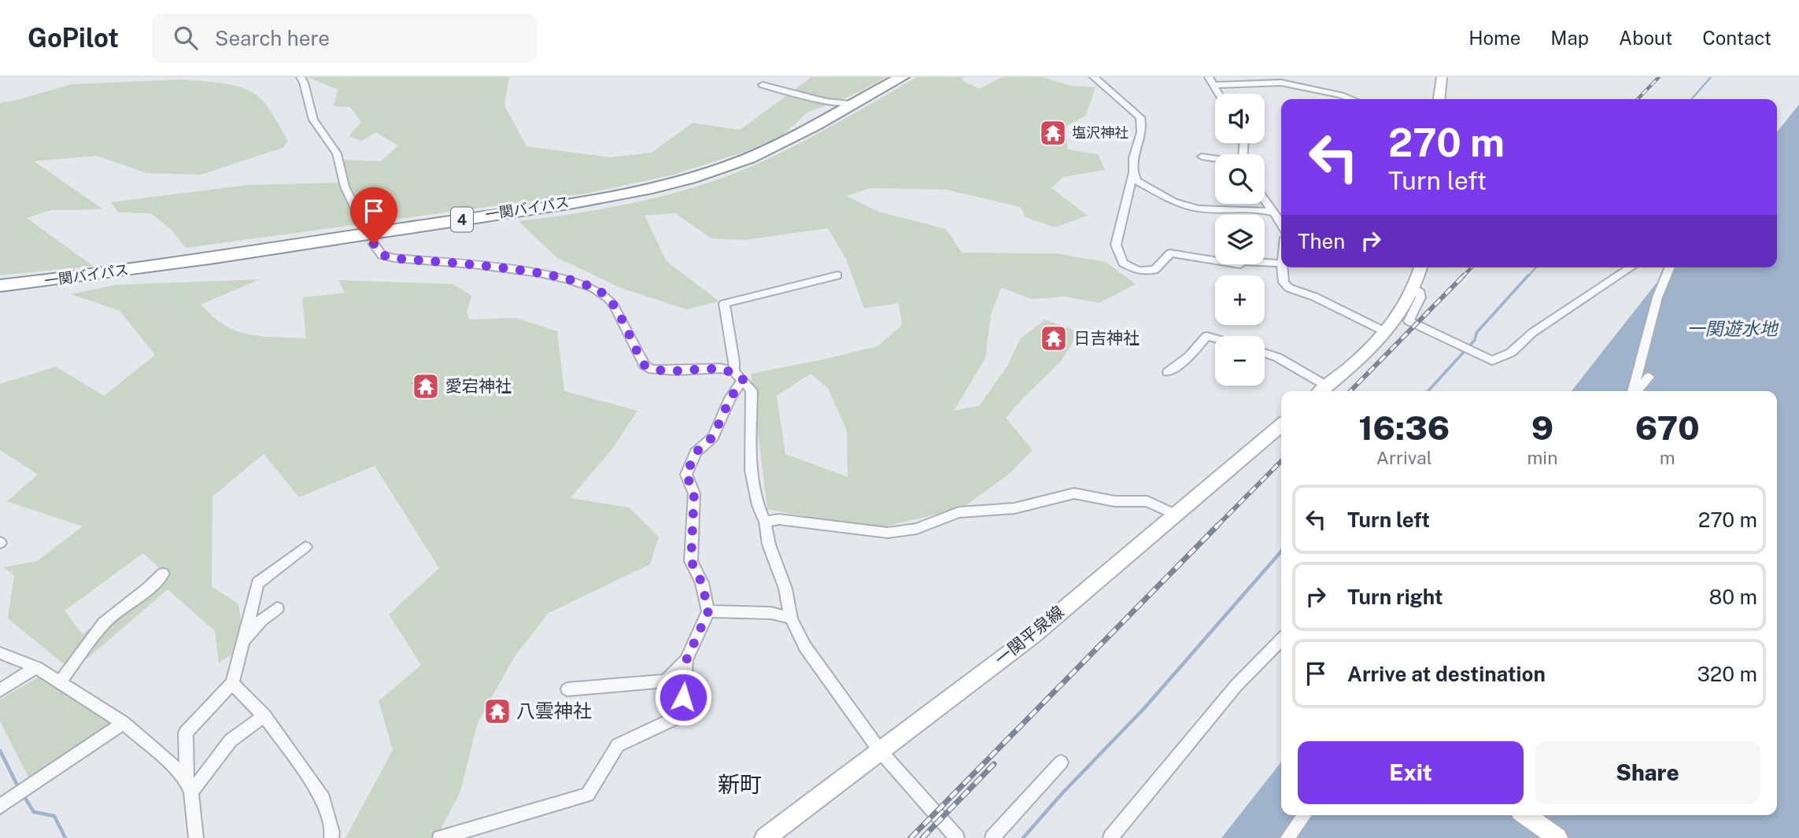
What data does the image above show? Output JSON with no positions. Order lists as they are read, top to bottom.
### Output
{
  "streets": {
    "highway": ["一関バイパス", "4"],
    "main road": ["一関平泉線"]
  },
  "districts": ["新町"],
  "water": ["一関遊水地"],
  "places": {
    "temple": [
      "塩沢神社",
      "日吉神社",
      "愛宕神社",
      "八雲神社"
    ]
  },
  "page": {
    "header": "GoPilot",
    "search": "Search here",
    "nav": [
      "Home",
      "Map",
      "About",
      "Contact"
    ],
    "map_buttons": ["+", "−"],
    "turn": ["270 m", "Turn left"],
    "then": "Then",
    "eta": [
      "16:36",
      "Arrival",
      "9",
      "min",
      "670",
      "m"
    ],
    "list": [
      {
        "name": "Turn left",
        "value": "270 m"
      },
      {
        "name": "Turn right",
        "value": "80 m"
      },
      {
        "name": "Arrive at destination",
        "value": "320 m"
      }
    ],
    "buttons": ["Exit", "Share"]
  }
}
